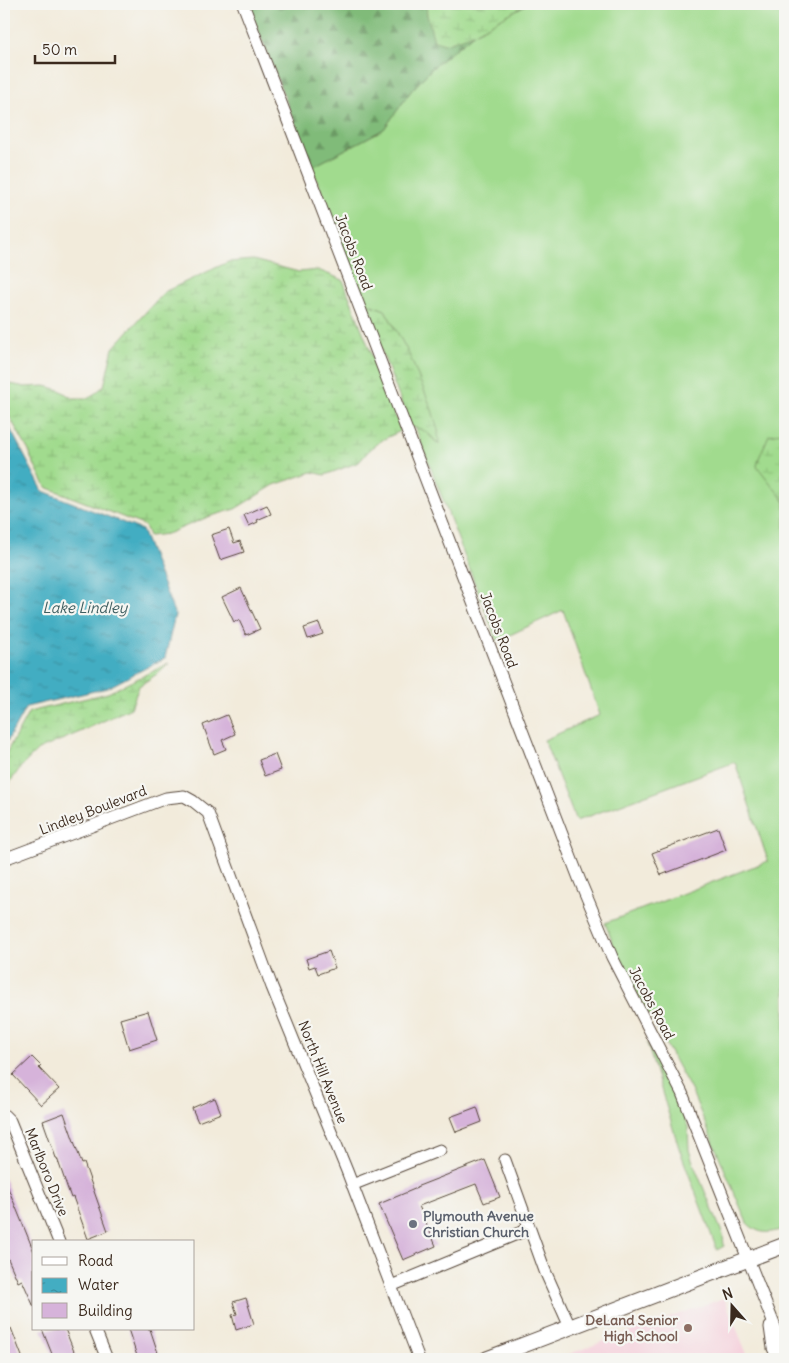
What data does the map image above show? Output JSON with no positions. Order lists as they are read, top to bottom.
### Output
{
  "streets": {
    "street": [
      "Jacobs Road",
      "Lindley Boulevard",
      "North Hill Avenue",
      "Marlboro Drive"
    ]
  },
  "crossings": [
    ["Lindley Boulevard", "North Hill Avenue"]
  ],
  "water": ["Lake Lindley"],
  "places": ["Plymouth Avenue Christian Church", "DeLand Senior High School"],
  "legend": ["Road", "Water", "Building"],
  "scale_bar": "50 m",
  "north": "top"
}
